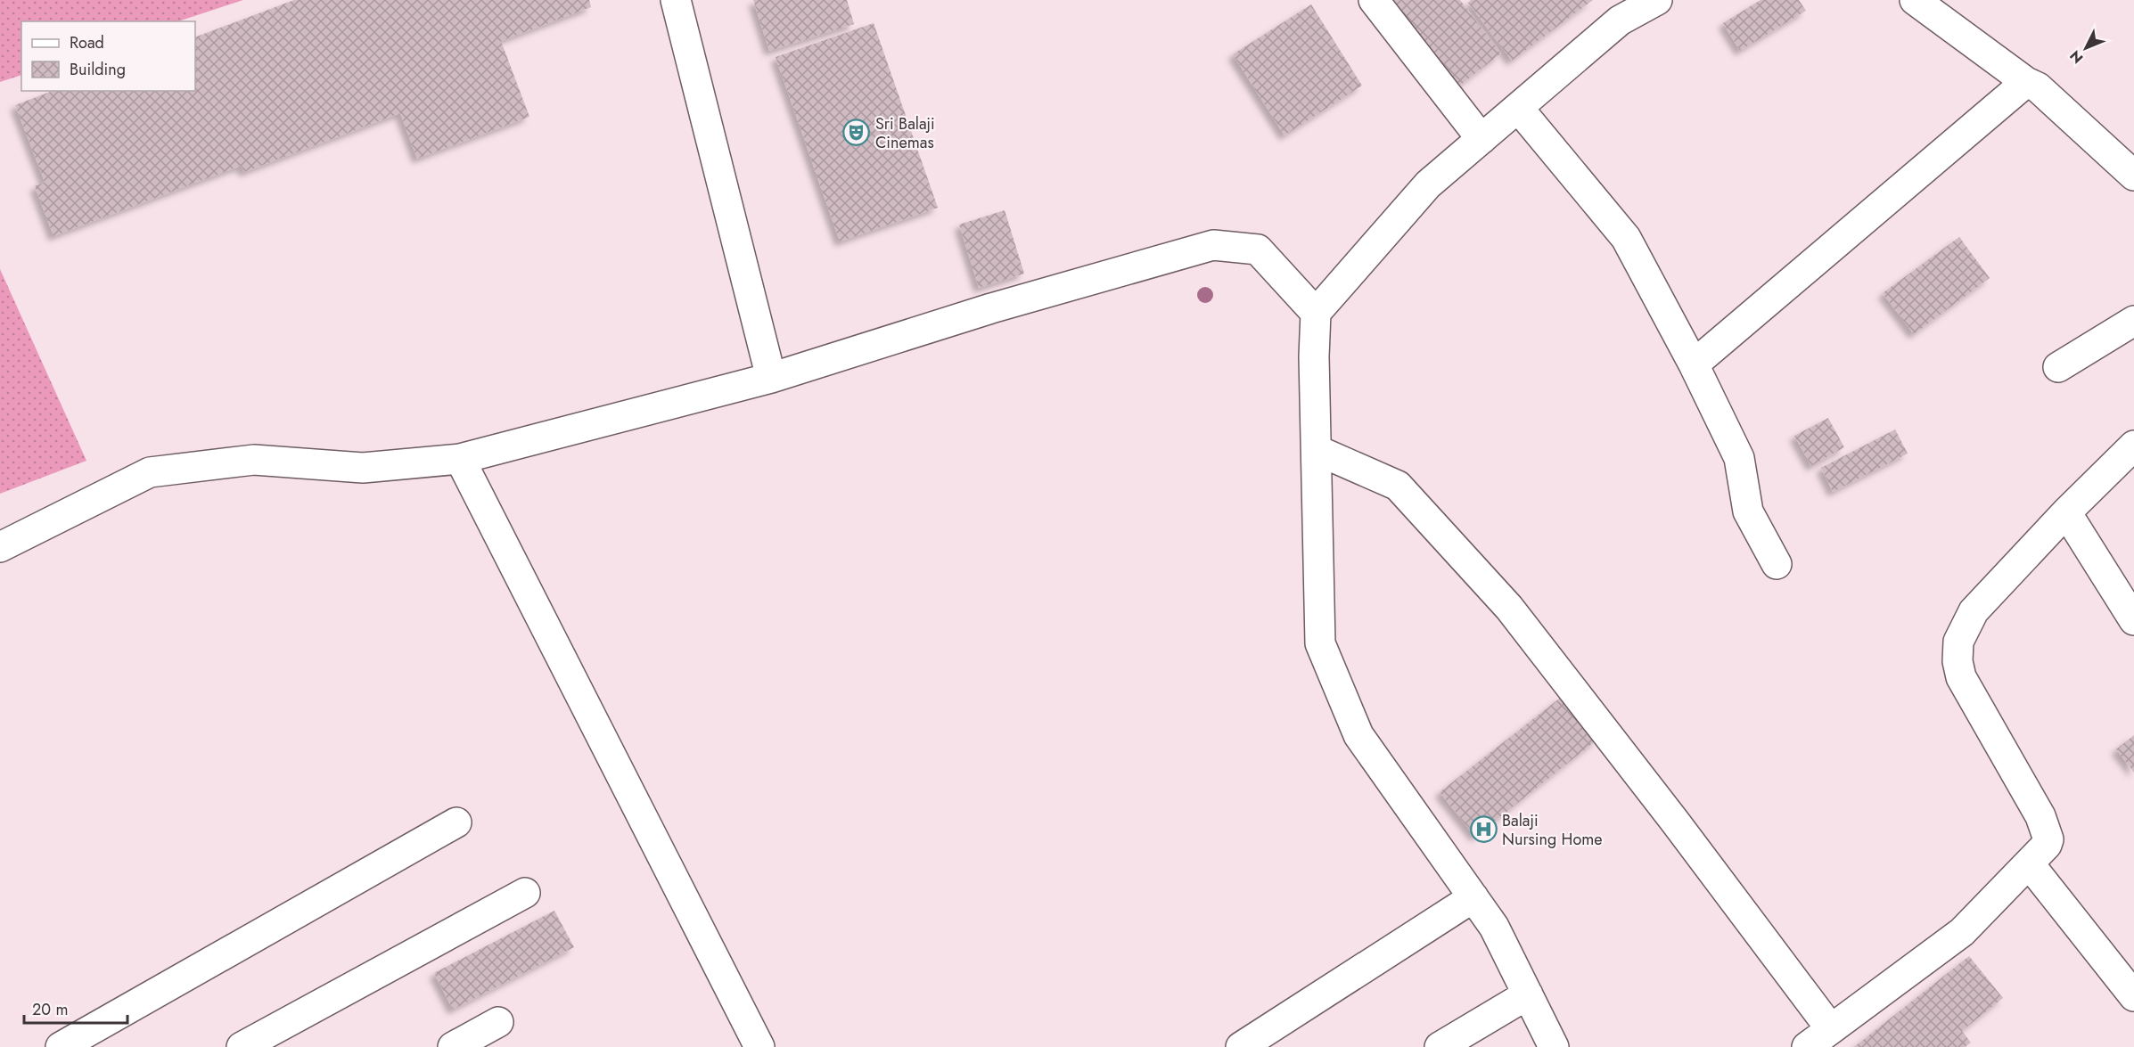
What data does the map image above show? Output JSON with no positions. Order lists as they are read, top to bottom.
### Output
{
  "places": {
    "theatre": ["Sri Balaji Cinemas"],
    "hospital": ["Balaji Nursing Home"]
  },
  "legend": ["Road", "Building"],
  "scale_bar": "20 m",
  "north": "bottom left"
}
